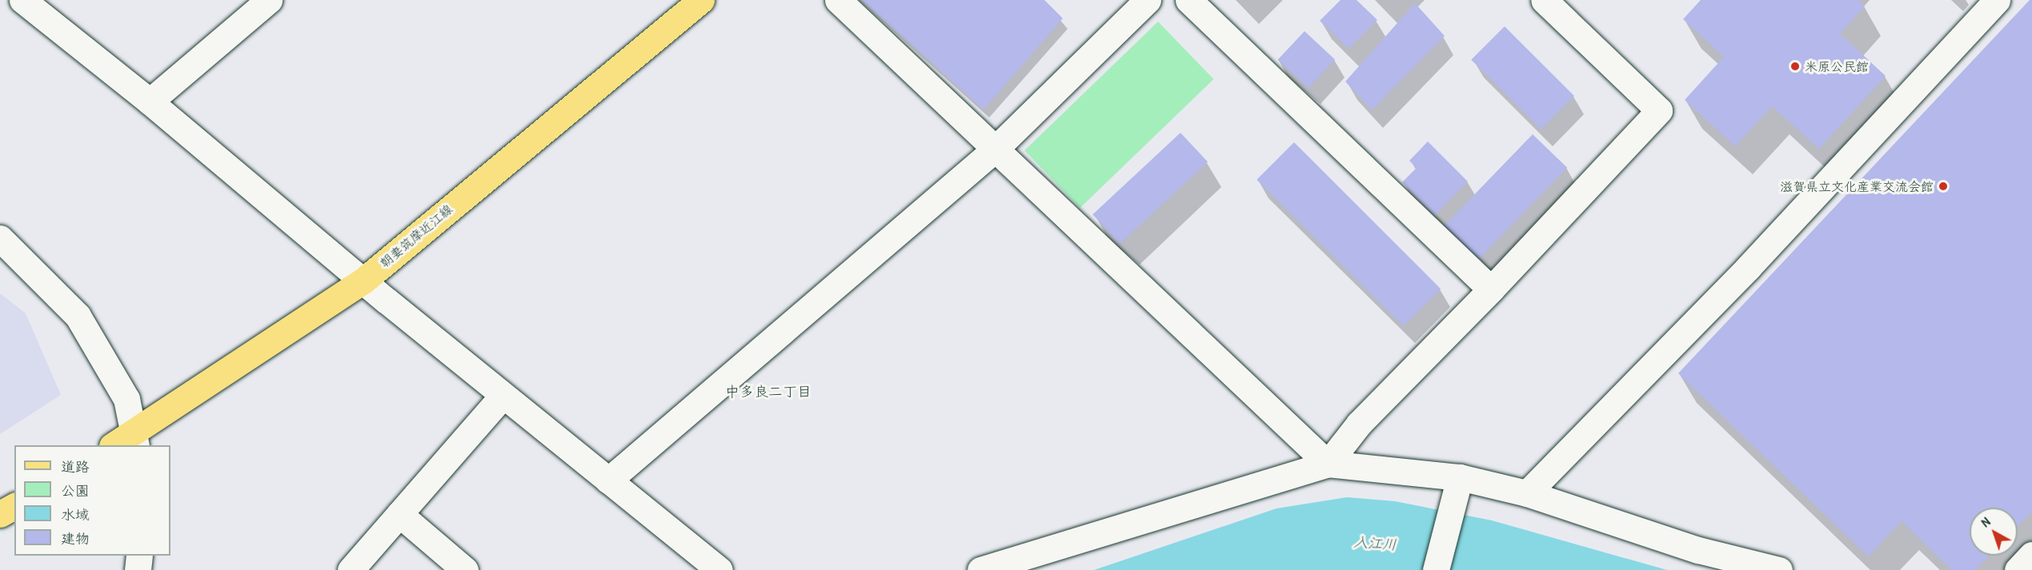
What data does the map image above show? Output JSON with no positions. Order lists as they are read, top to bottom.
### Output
{
  "streets": {
    "main road": ["朝妻筑摩近江線"]
  },
  "districts": ["中多良二丁目"],
  "water": ["入江川"],
  "places": ["米原公民館", "滋賀県立文化産業交流会館"],
  "legend": [
    "道路",
    "公園",
    "水域",
    "建物"
  ],
  "north": "top left"
}
